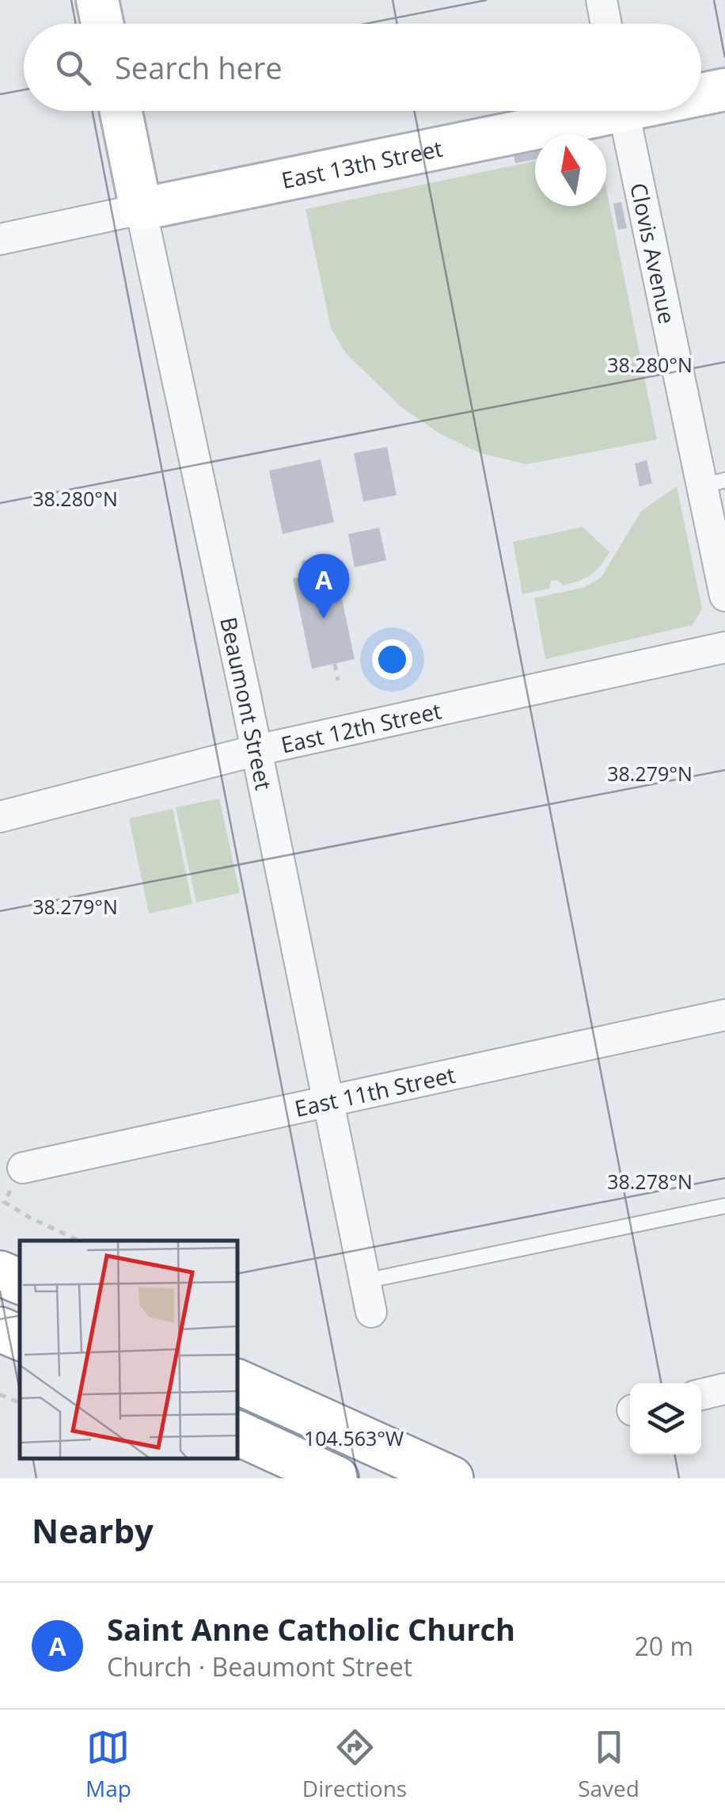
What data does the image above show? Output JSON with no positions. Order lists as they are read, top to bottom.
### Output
{
  "streets": {
    "street": [
      "East 13th Street",
      "Clovis Avenue",
      "Beaumont Street",
      "East 12th Street",
      "East 11th Street"
    ]
  },
  "crossings": [
    ["East 13th Street", "Beaumont Street"],
    ["Beaumont Street", "East 12th Street"],
    ["Beaumont Street", "East 11th Street"]
  ],
  "north": "top",
  "page": {
    "search": "Search here",
    "pins": "A",
    "heading": "Nearby",
    "list": [
      {
        "mark": "A",
        "name": "Saint Anne Catholic Church",
        "note": "Church · Beaumont Street",
        "value": "20 m"
      }
    ],
    "nav": ["Map", "Directions", "Saved"]
  },
  "coordinates": [
    "38.280°N",
    "38.279°N",
    "38.278°N",
    "104.563°W"
  ]
}
